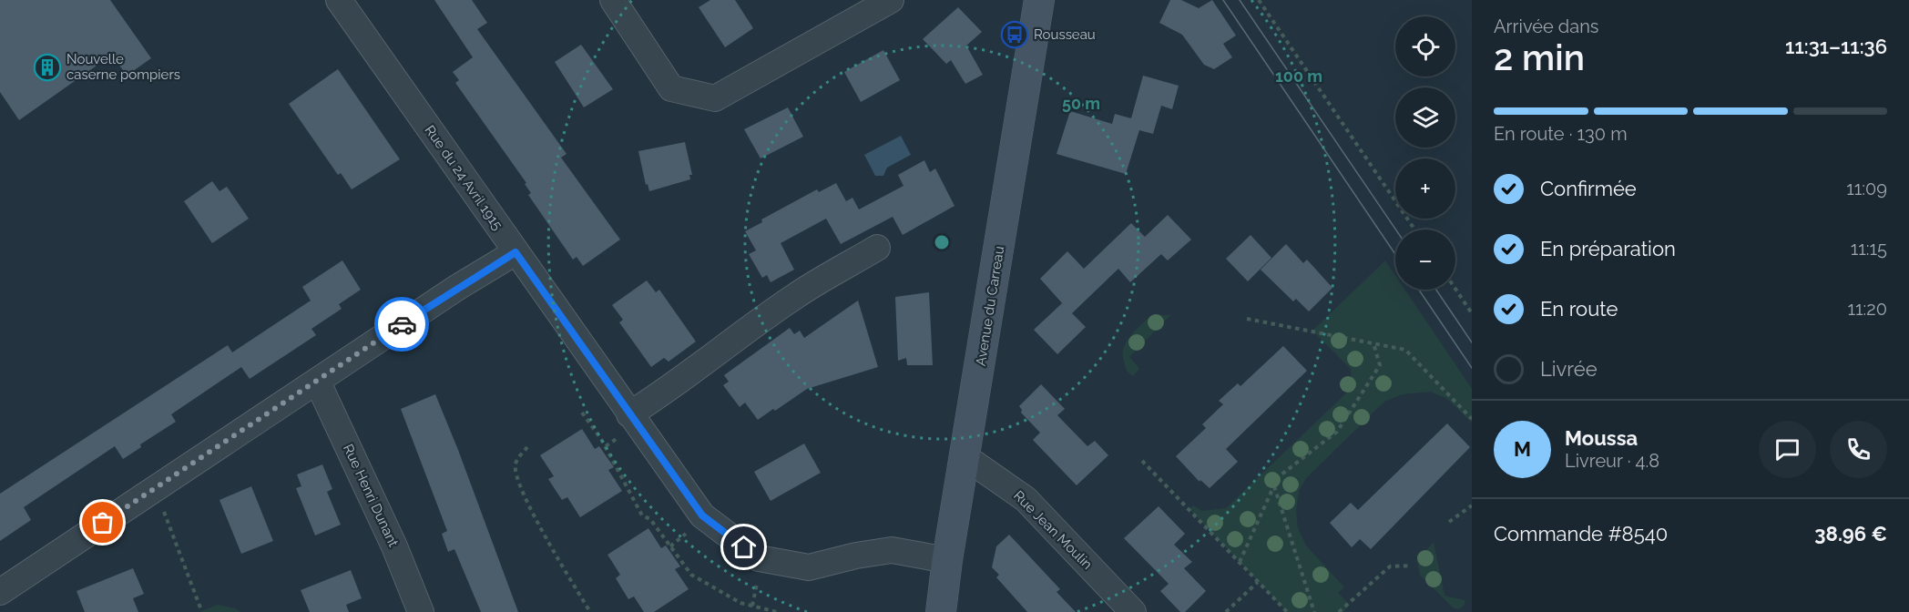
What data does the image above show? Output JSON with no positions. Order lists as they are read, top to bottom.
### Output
{
  "streets": {
    "street": [
      "Rue du 24 Avril 1915",
      "Avenue du Carreau",
      "Rue Henri Dunant",
      "Rue Jean Moulin"
    ]
  },
  "crossings": [
    ["Rue du 24 Avril 1915", "Avenue du Carreau"],
    ["Avenue du Carreau", "Rue Jean Moulin"]
  ],
  "places": {
    "bus stop": ["Rousseau"],
    "building": ["Nouvelle caserne pompiers"]
  },
  "page": {
    "heading": ["2 min", "Arrivée dans", "11:31–11:36"],
    "panel": [
      "Moussa",
      "Livreur · 4.8",
      "Commande #8540",
      "38.96 €"
    ],
    "map_buttons": ["+", "−"],
    "bar": "En route · 130 m",
    "list": [
      ["Confirmée", "11:09"],
      ["En préparation", "11:15"],
      ["En route", "11:20"],
      "Livrée"
    ],
    "round": "M"
  },
  "rings": ["100 m", "50 m"]
}
